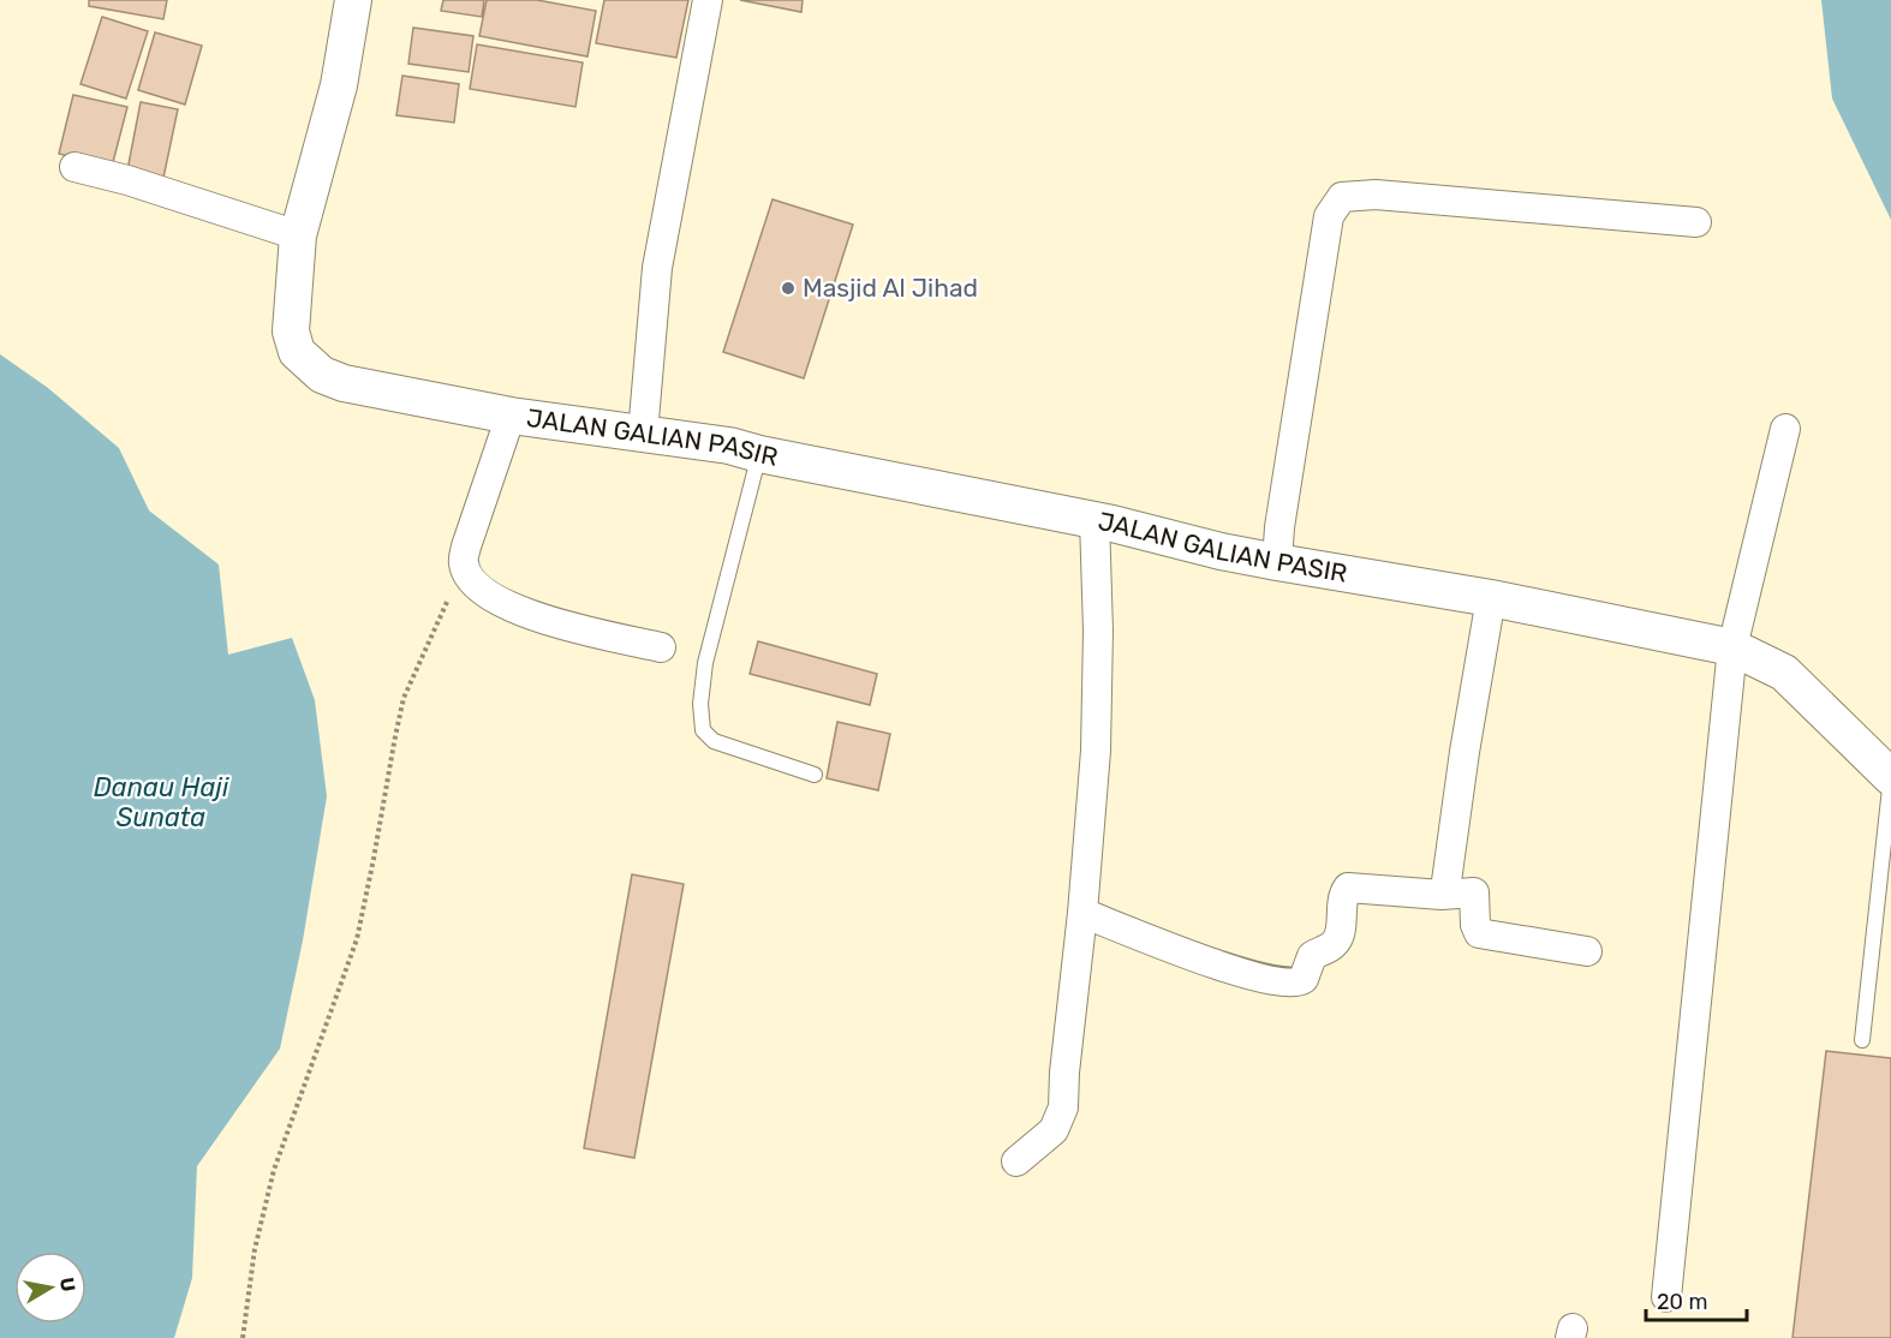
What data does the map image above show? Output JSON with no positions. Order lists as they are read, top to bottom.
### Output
{
  "streets": {
    "street": ["JALAN GALIAN PASIR"]
  },
  "water": ["Danau Haji Sunata"],
  "places": ["Masjid Al Jihad"],
  "scale_bar": "20 m",
  "north": "right"
}
